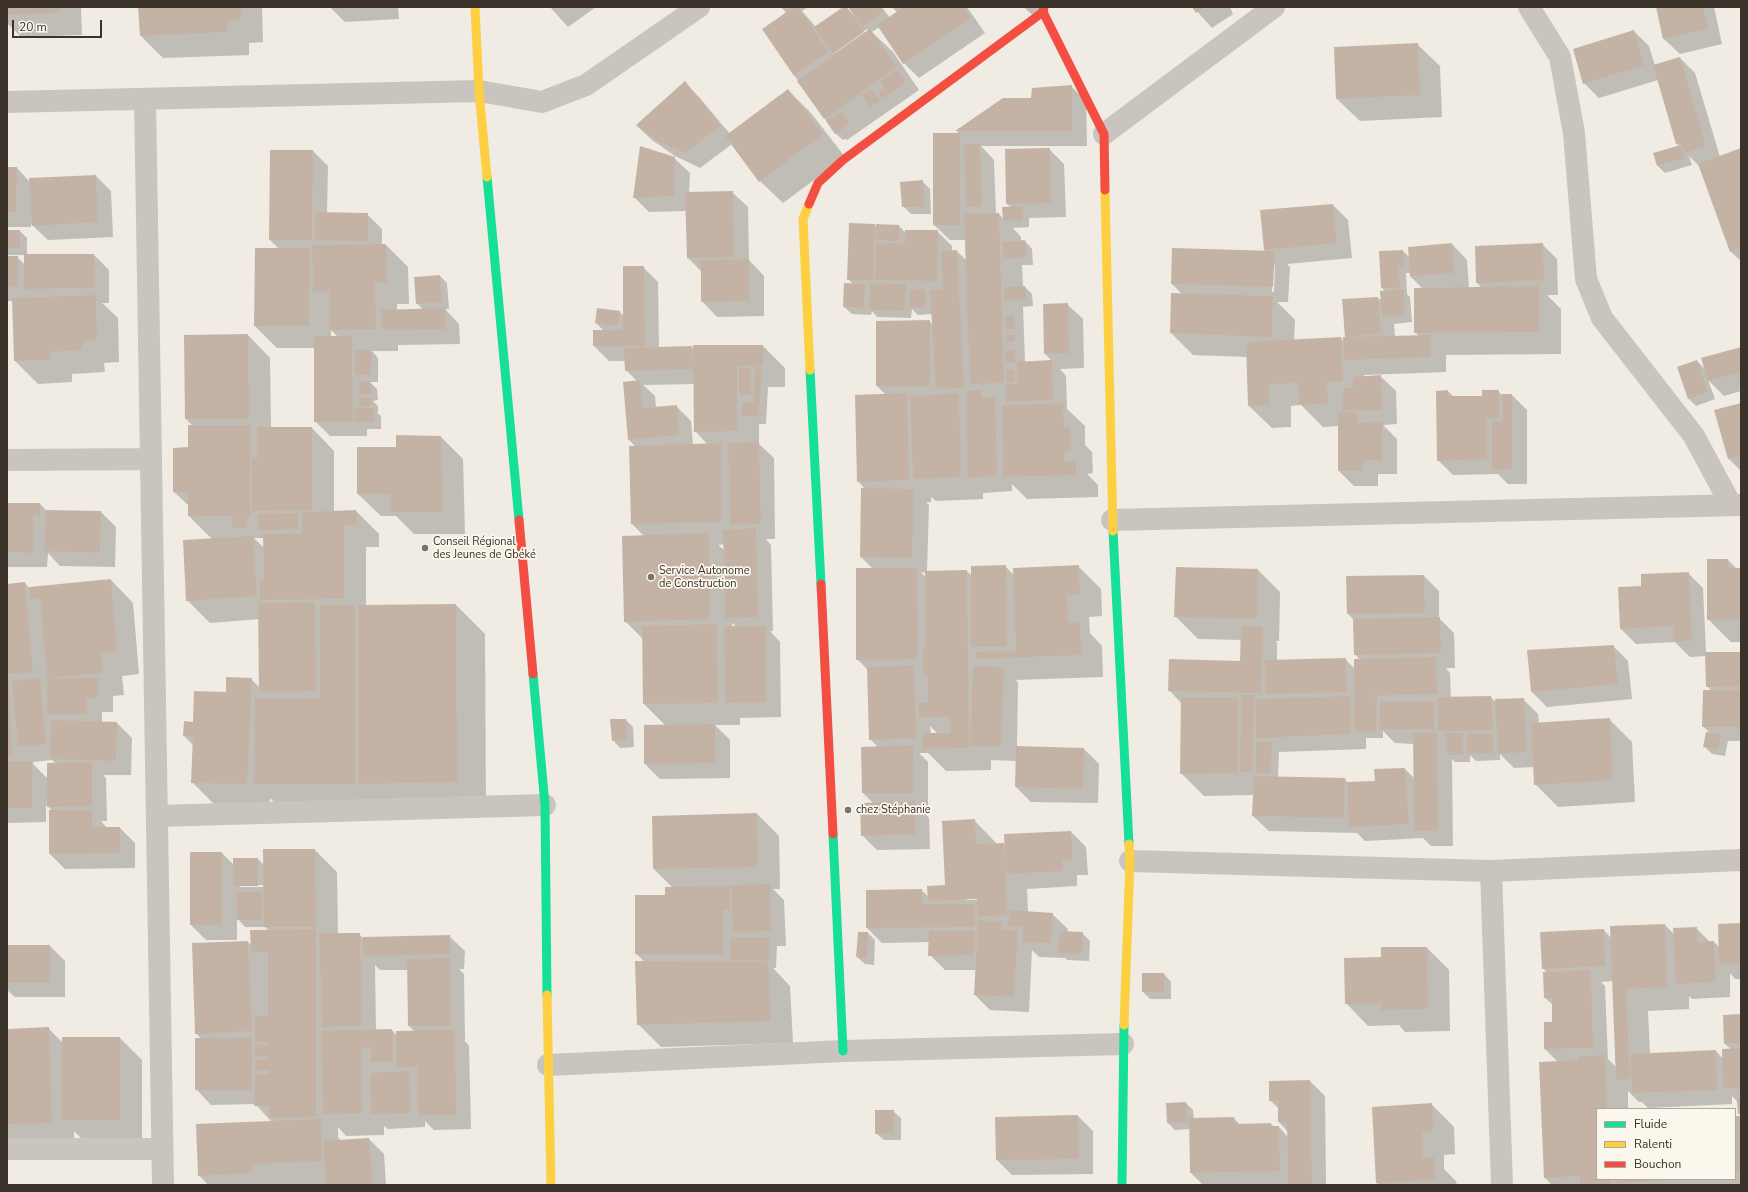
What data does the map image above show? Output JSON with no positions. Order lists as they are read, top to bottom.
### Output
{
  "places": ["Conseil Régional des Jeunes de Gbéké", "Service Autonome de Construction", "chez Stéphanie"],
  "legend": ["Fluide", "Ralenti", "Bouchon"],
  "scale_bar": "20 m"
}
